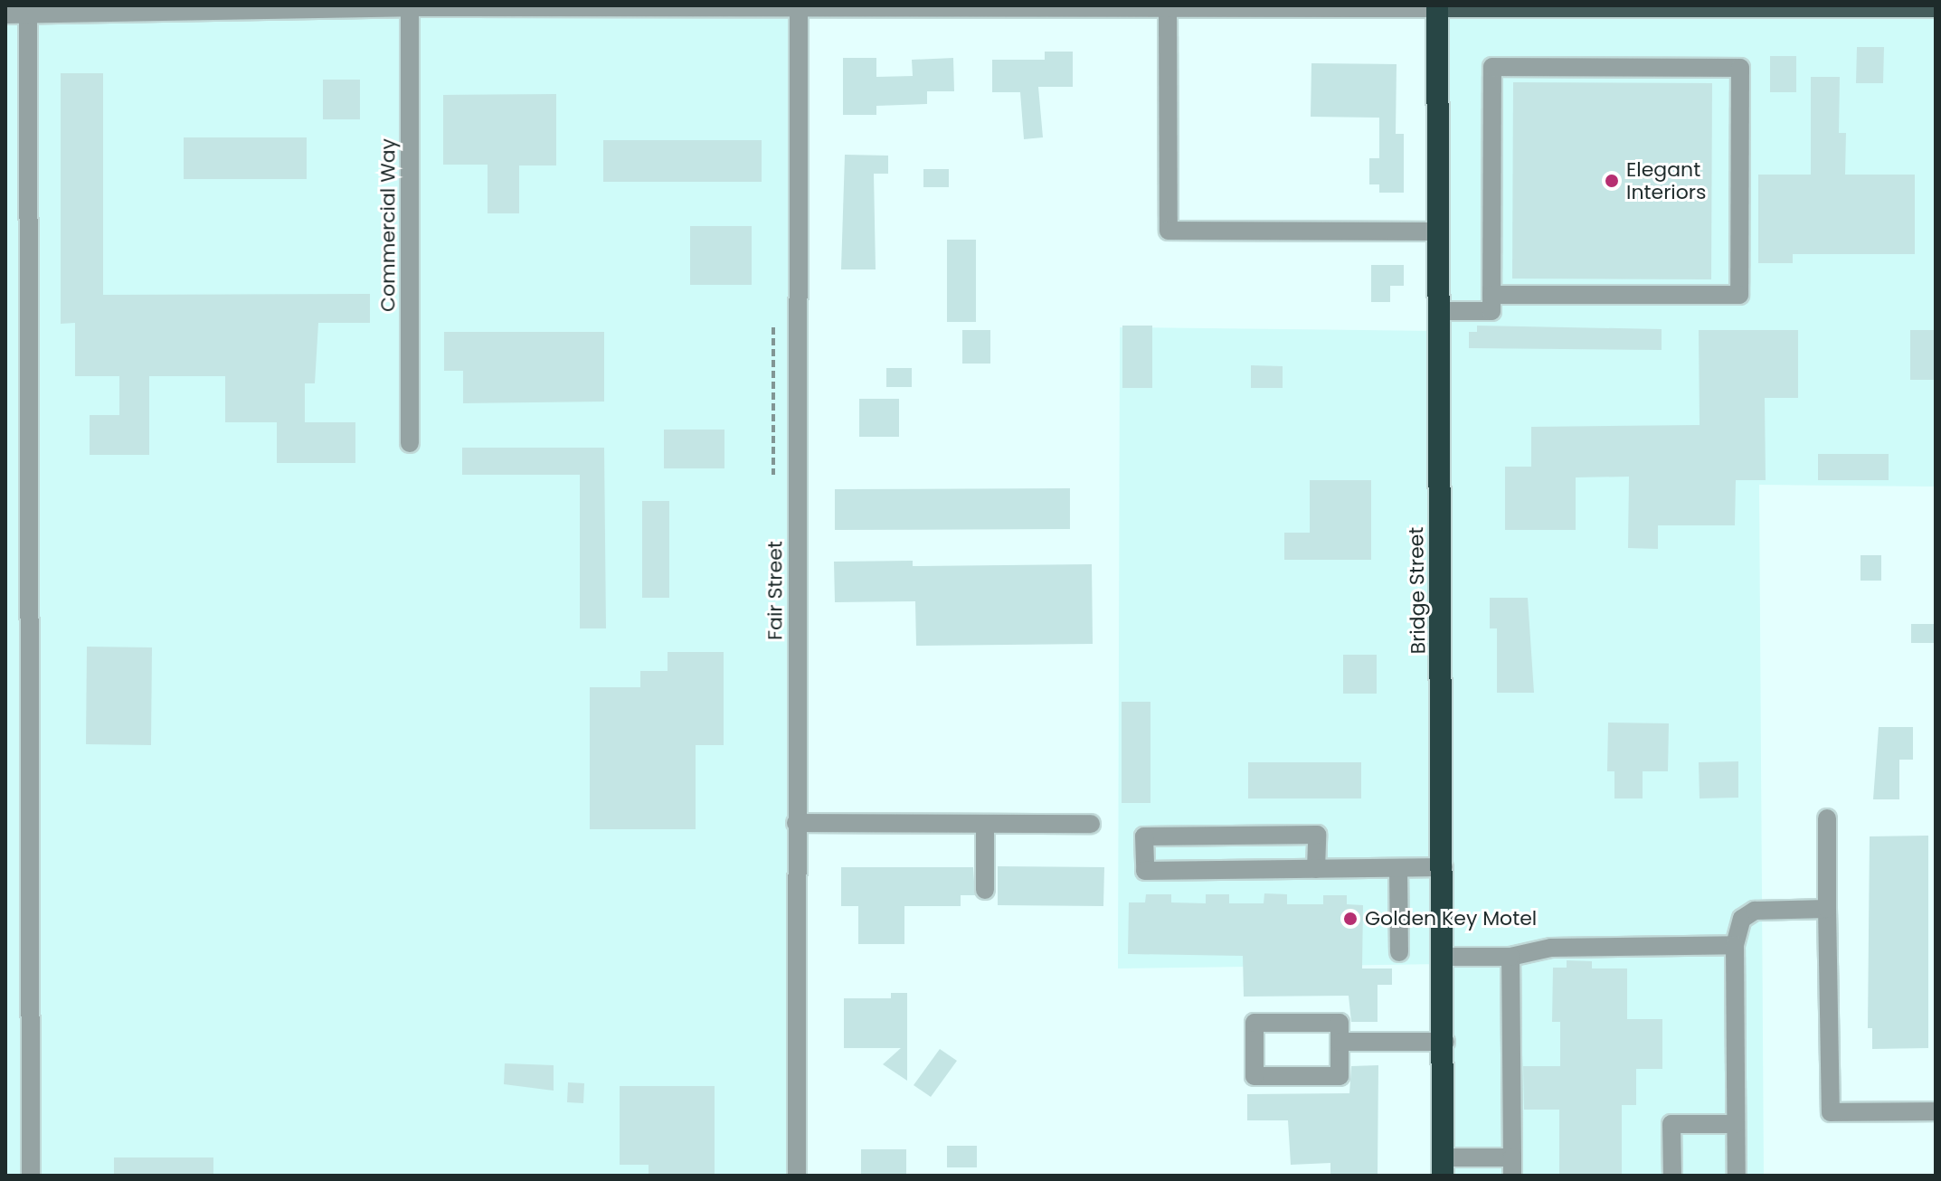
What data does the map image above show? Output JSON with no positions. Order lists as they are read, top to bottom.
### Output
{
  "streets": {
    "highway": ["Bridge Street"],
    "street": ["Commercial Way", "Fair Street"]
  },
  "places": ["Elegant Interiors", "Golden Key Motel"]
}
